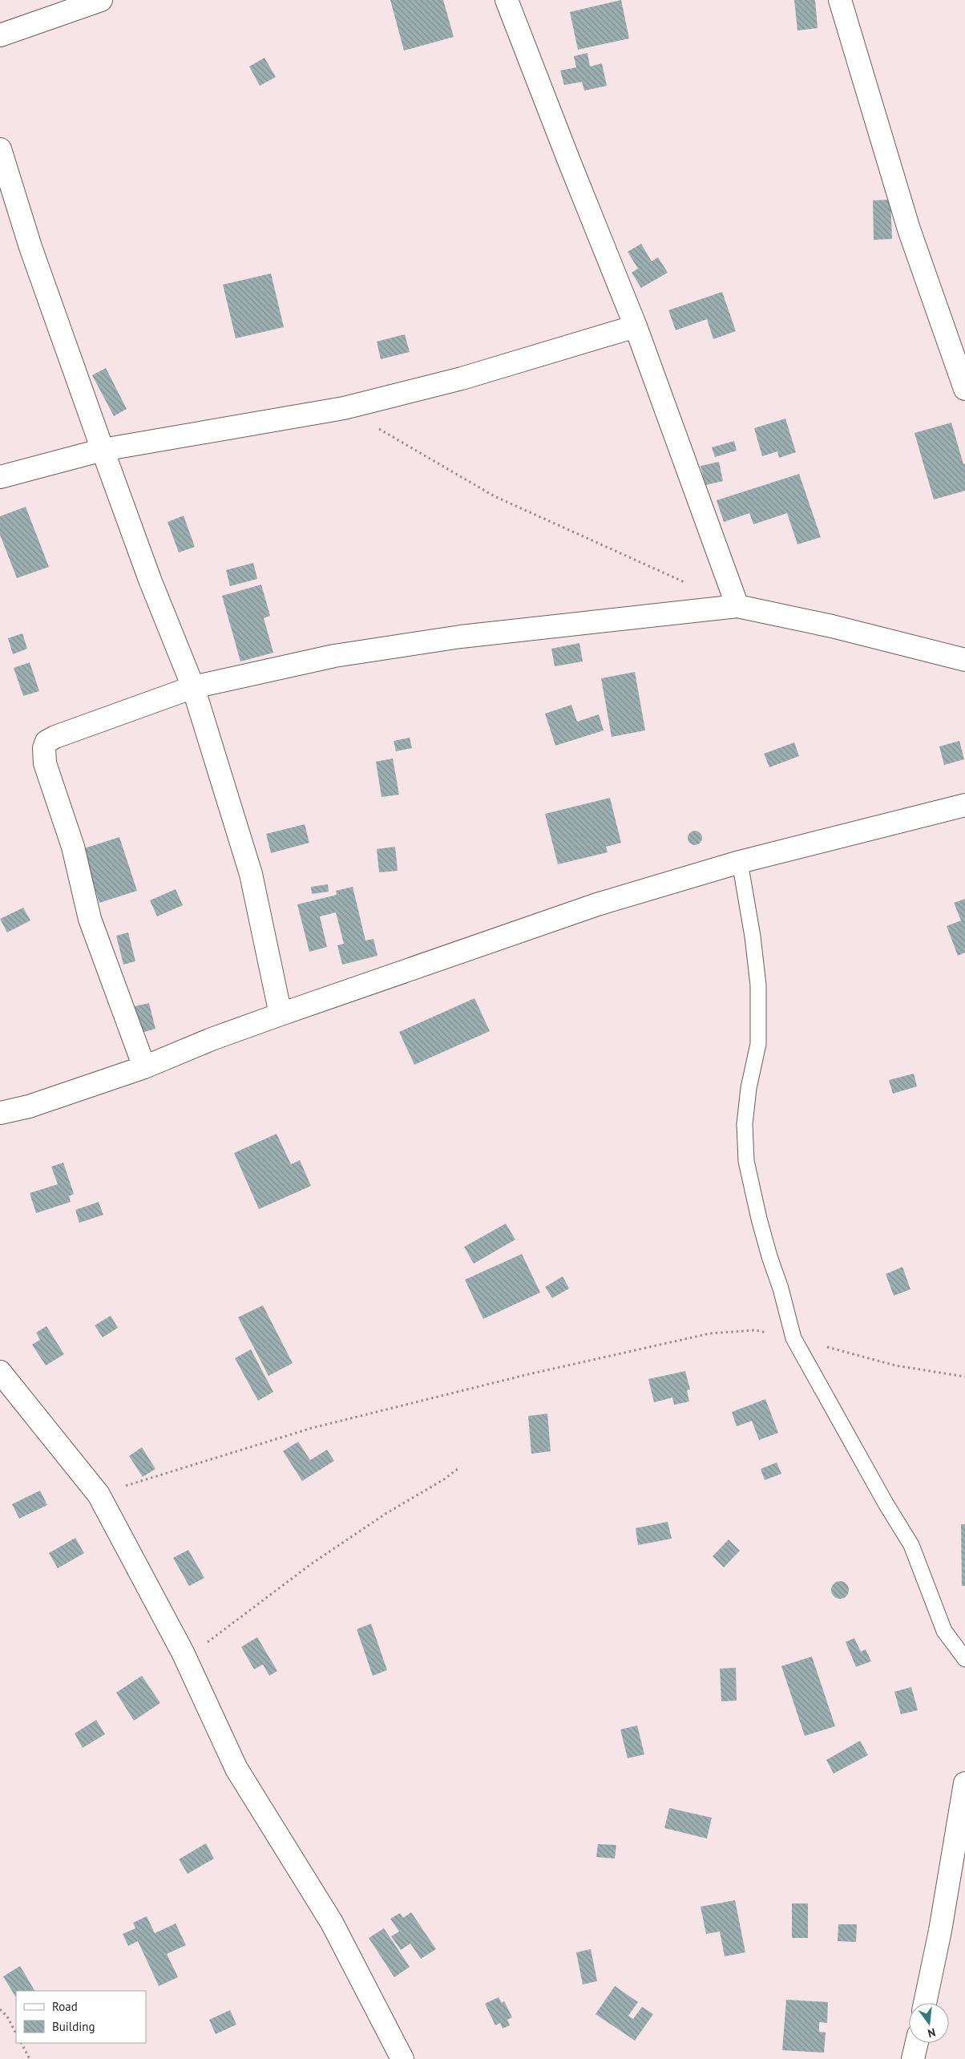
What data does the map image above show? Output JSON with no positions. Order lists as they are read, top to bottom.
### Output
{
  "legend": ["Road", "Building"],
  "north": "bottom"
}
